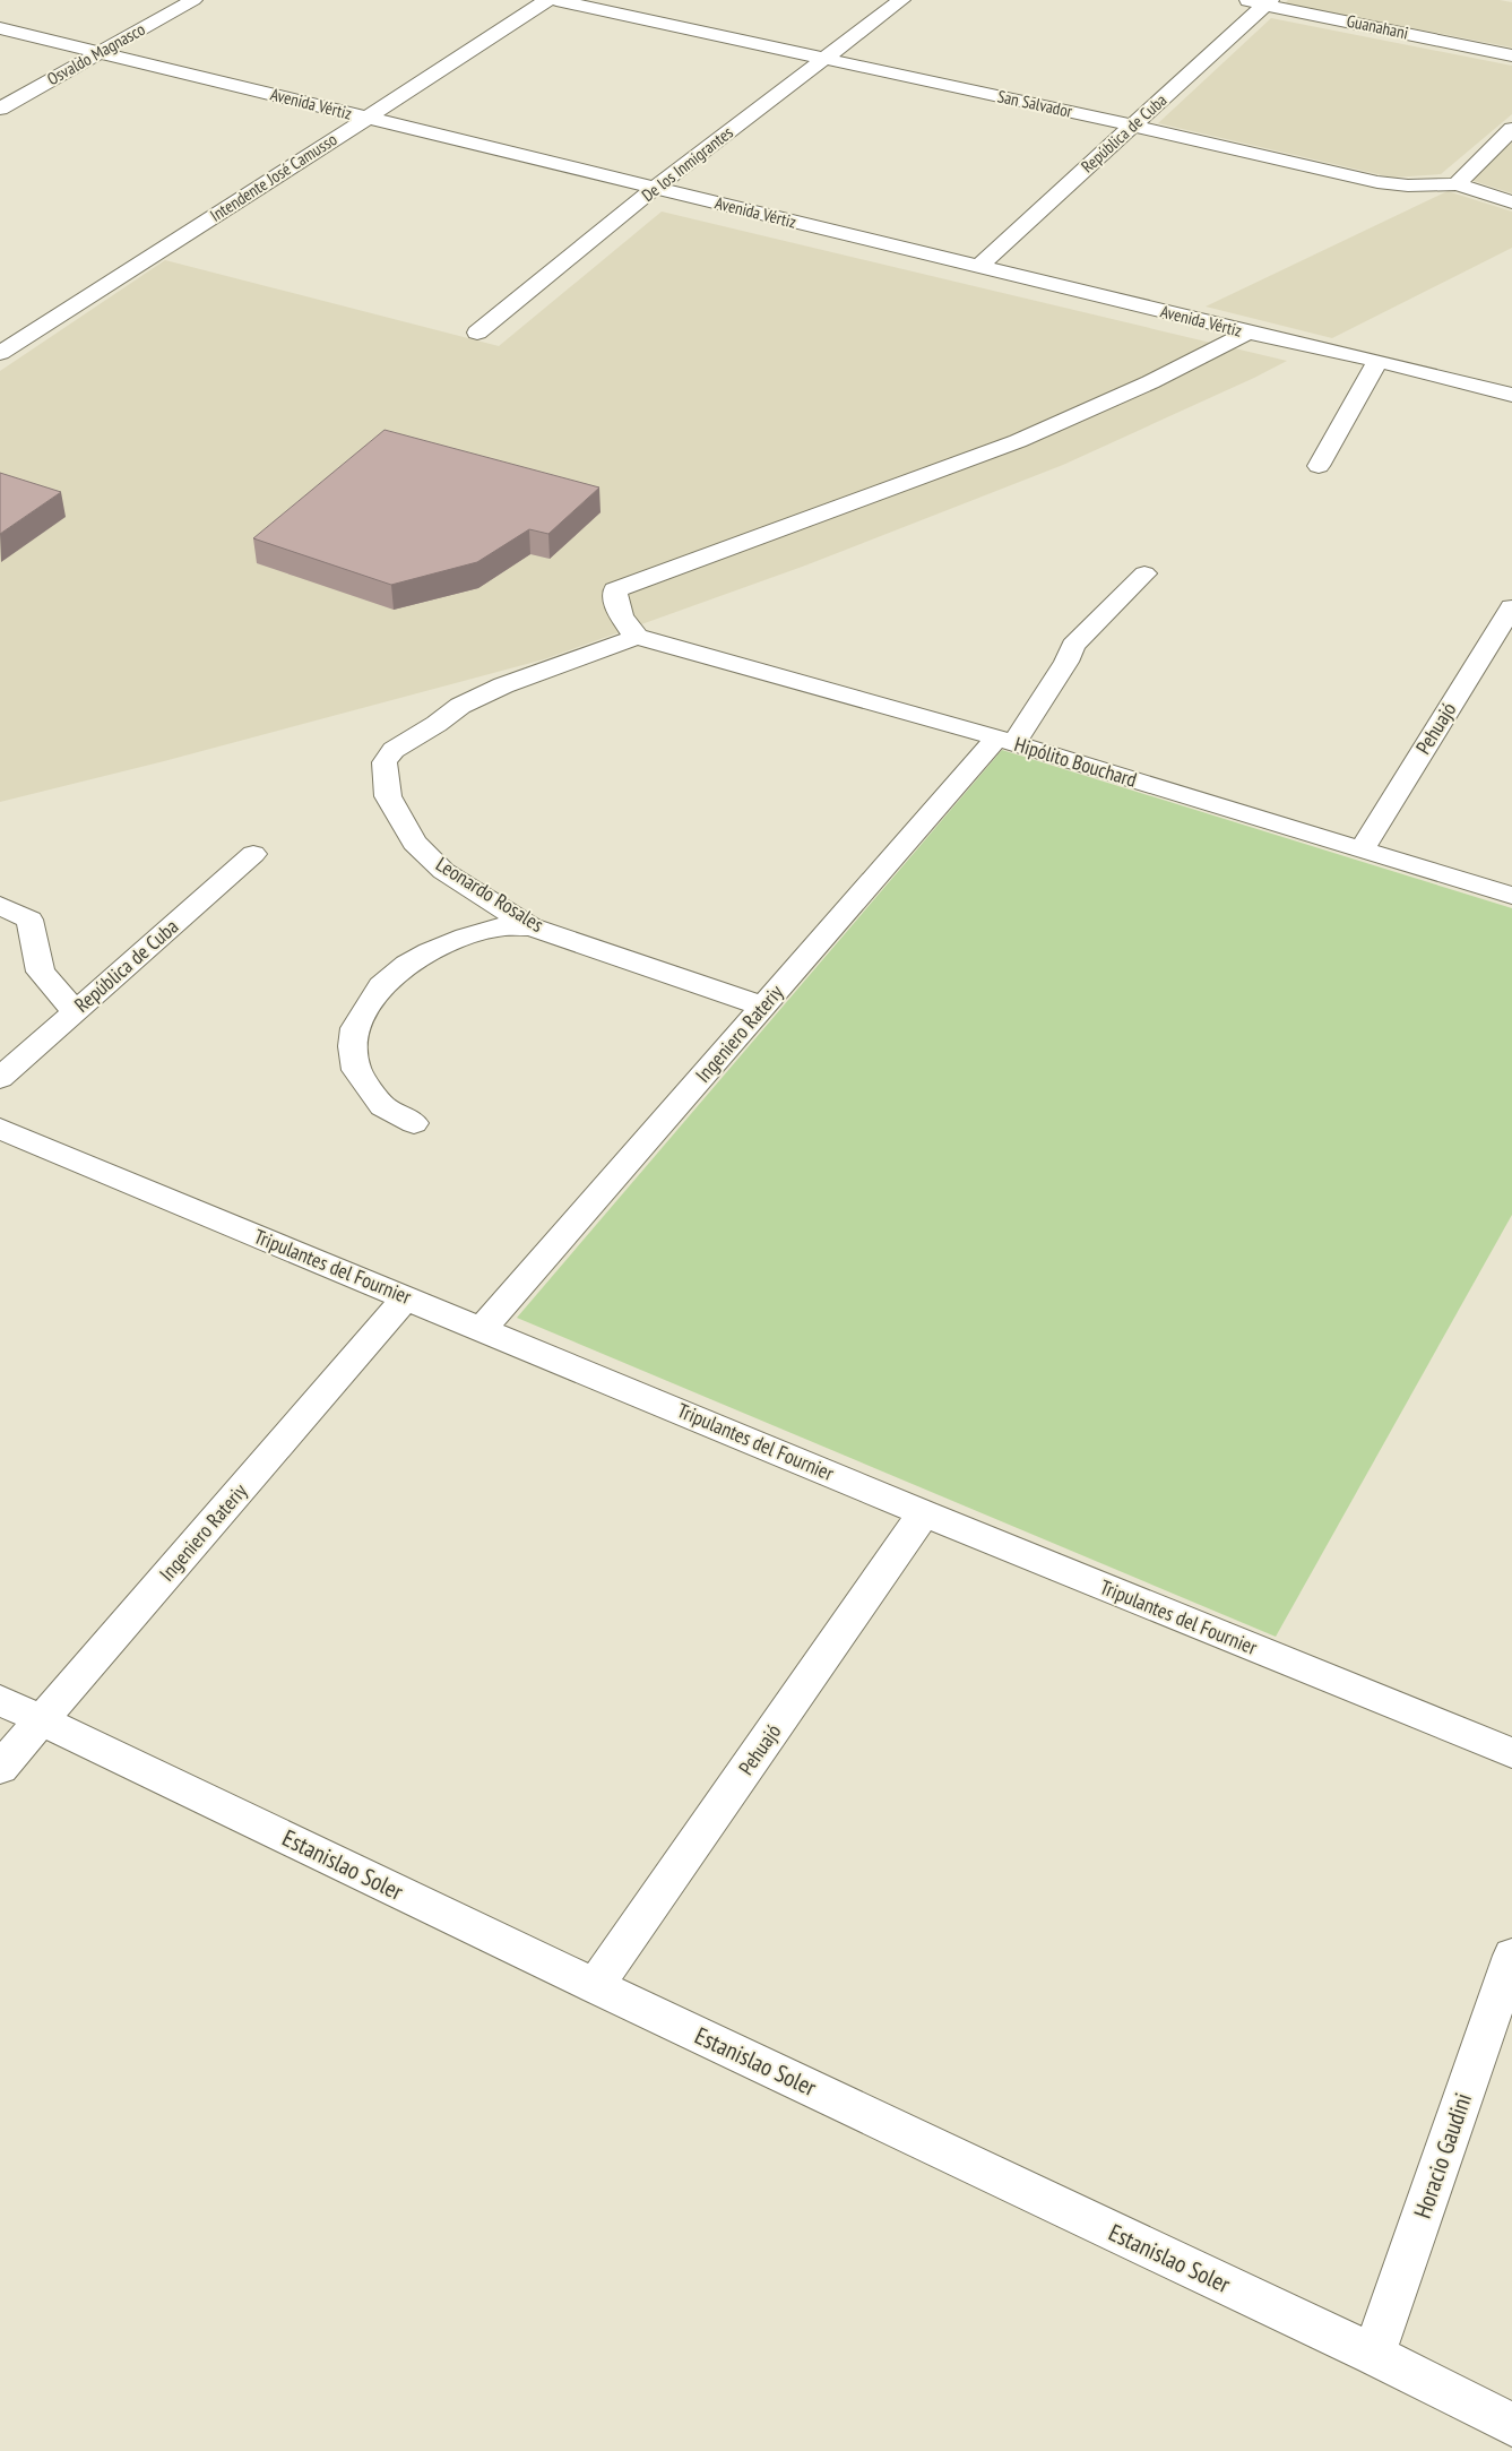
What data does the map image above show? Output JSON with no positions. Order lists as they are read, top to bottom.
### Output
{
  "streets": {
    "street": [
      "Guanahani",
      "Osvaldo Magnasco",
      "Avenida Vértiz",
      "San Salvador",
      "República de Cuba",
      "De los Inmigrantes",
      "Intendente José Camusso",
      "Pehuajó",
      "Hipólito Bouchard",
      "Leonardo Rosales",
      "Ingeniero Rateriy",
      "Tripulantes del Fournier",
      "Estanislao Soler",
      "Horacio Gaudini"
    ]
  },
  "crossings": [
    ["Guanahani", "República de Cuba"],
    ["Osvaldo Magnasco", "Avenida Vértiz"],
    ["Avenida Vértiz", "República de Cuba"],
    ["Avenida Vértiz", "De los Inmigrantes"],
    ["Avenida Vértiz", "Intendente José Camusso"],
    ["San Salvador", "República de Cuba"],
    ["San Salvador", "De los Inmigrantes"],
    ["Pehuajó", "Hipólito Bouchard"],
    ["Pehuajó", "Tripulantes del Fournier"],
    ["Pehuajó", "Estanislao Soler"],
    ["Hipólito Bouchard", "Leonardo Rosales"],
    ["Hipólito Bouchard", "Ingeniero Rateriy"],
    ["Leonardo Rosales", "Ingeniero Rateriy"],
    ["Ingeniero Rateriy", "Tripulantes del Fournier"],
    ["Ingeniero Rateriy", "Estanislao Soler"],
    ["Estanislao Soler", "Horacio Gaudini"]
  ]
}
